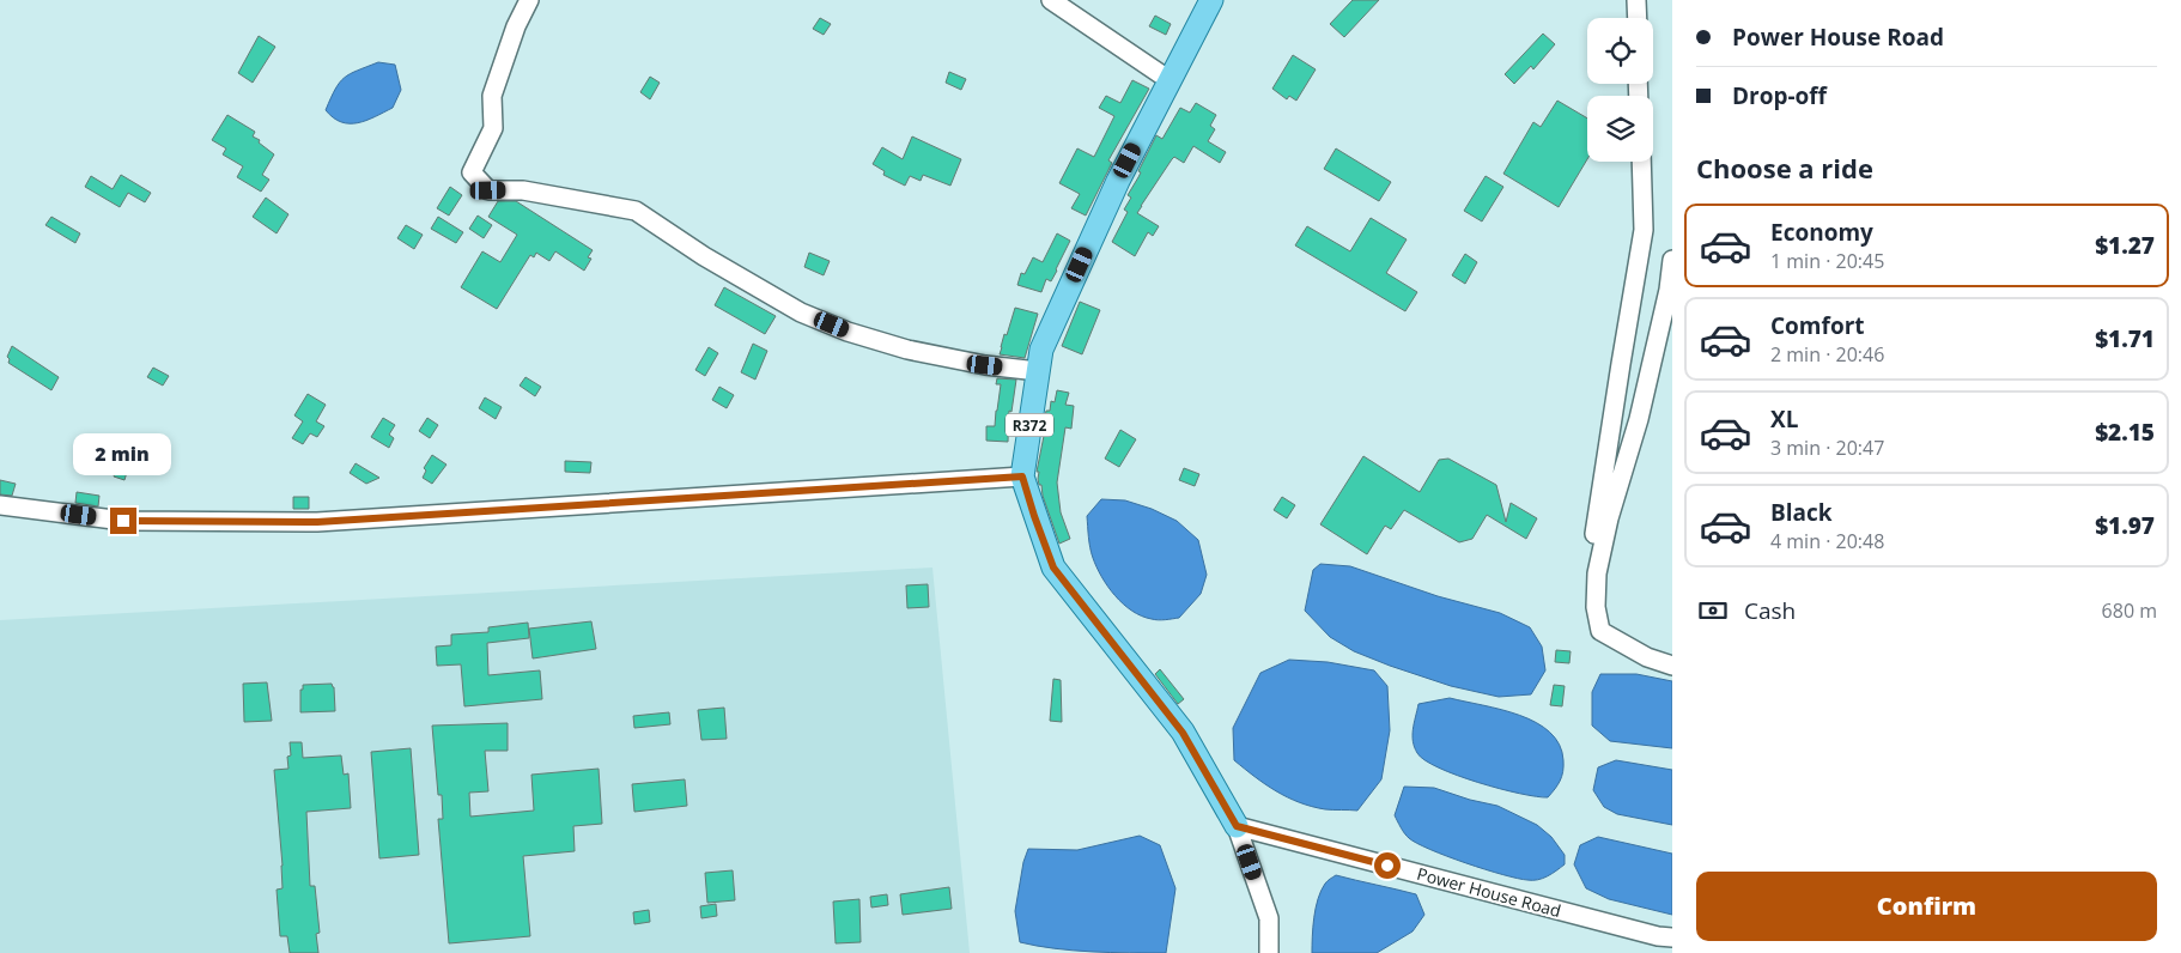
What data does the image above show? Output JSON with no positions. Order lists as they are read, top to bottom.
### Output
{
  "streets": {
    "main road": ["R372"],
    "street": ["Power House Road"]
  },
  "crossings": [
    ["R372", "Power House Road"]
  ],
  "page": {
    "banner": ["Power House Road", "Drop-off"],
    "heading": "Choose a ride",
    "list": [
      {
        "name": "Economy",
        "note": "1 min · 20:45",
        "value": "$1.27"
      },
      {
        "name": "Comfort",
        "note": "2 min · 20:46",
        "value": "$1.71"
      },
      {
        "name": "XL",
        "note": "3 min · 20:47",
        "value": "$2.15"
      },
      {
        "name": "Black",
        "note": "4 min · 20:48",
        "value": "$1.97"
      }
    ],
    "bubble": "2 min",
    "pay": ["Cash", "680 m"],
    "buttons": "Confirm"
  }
}
